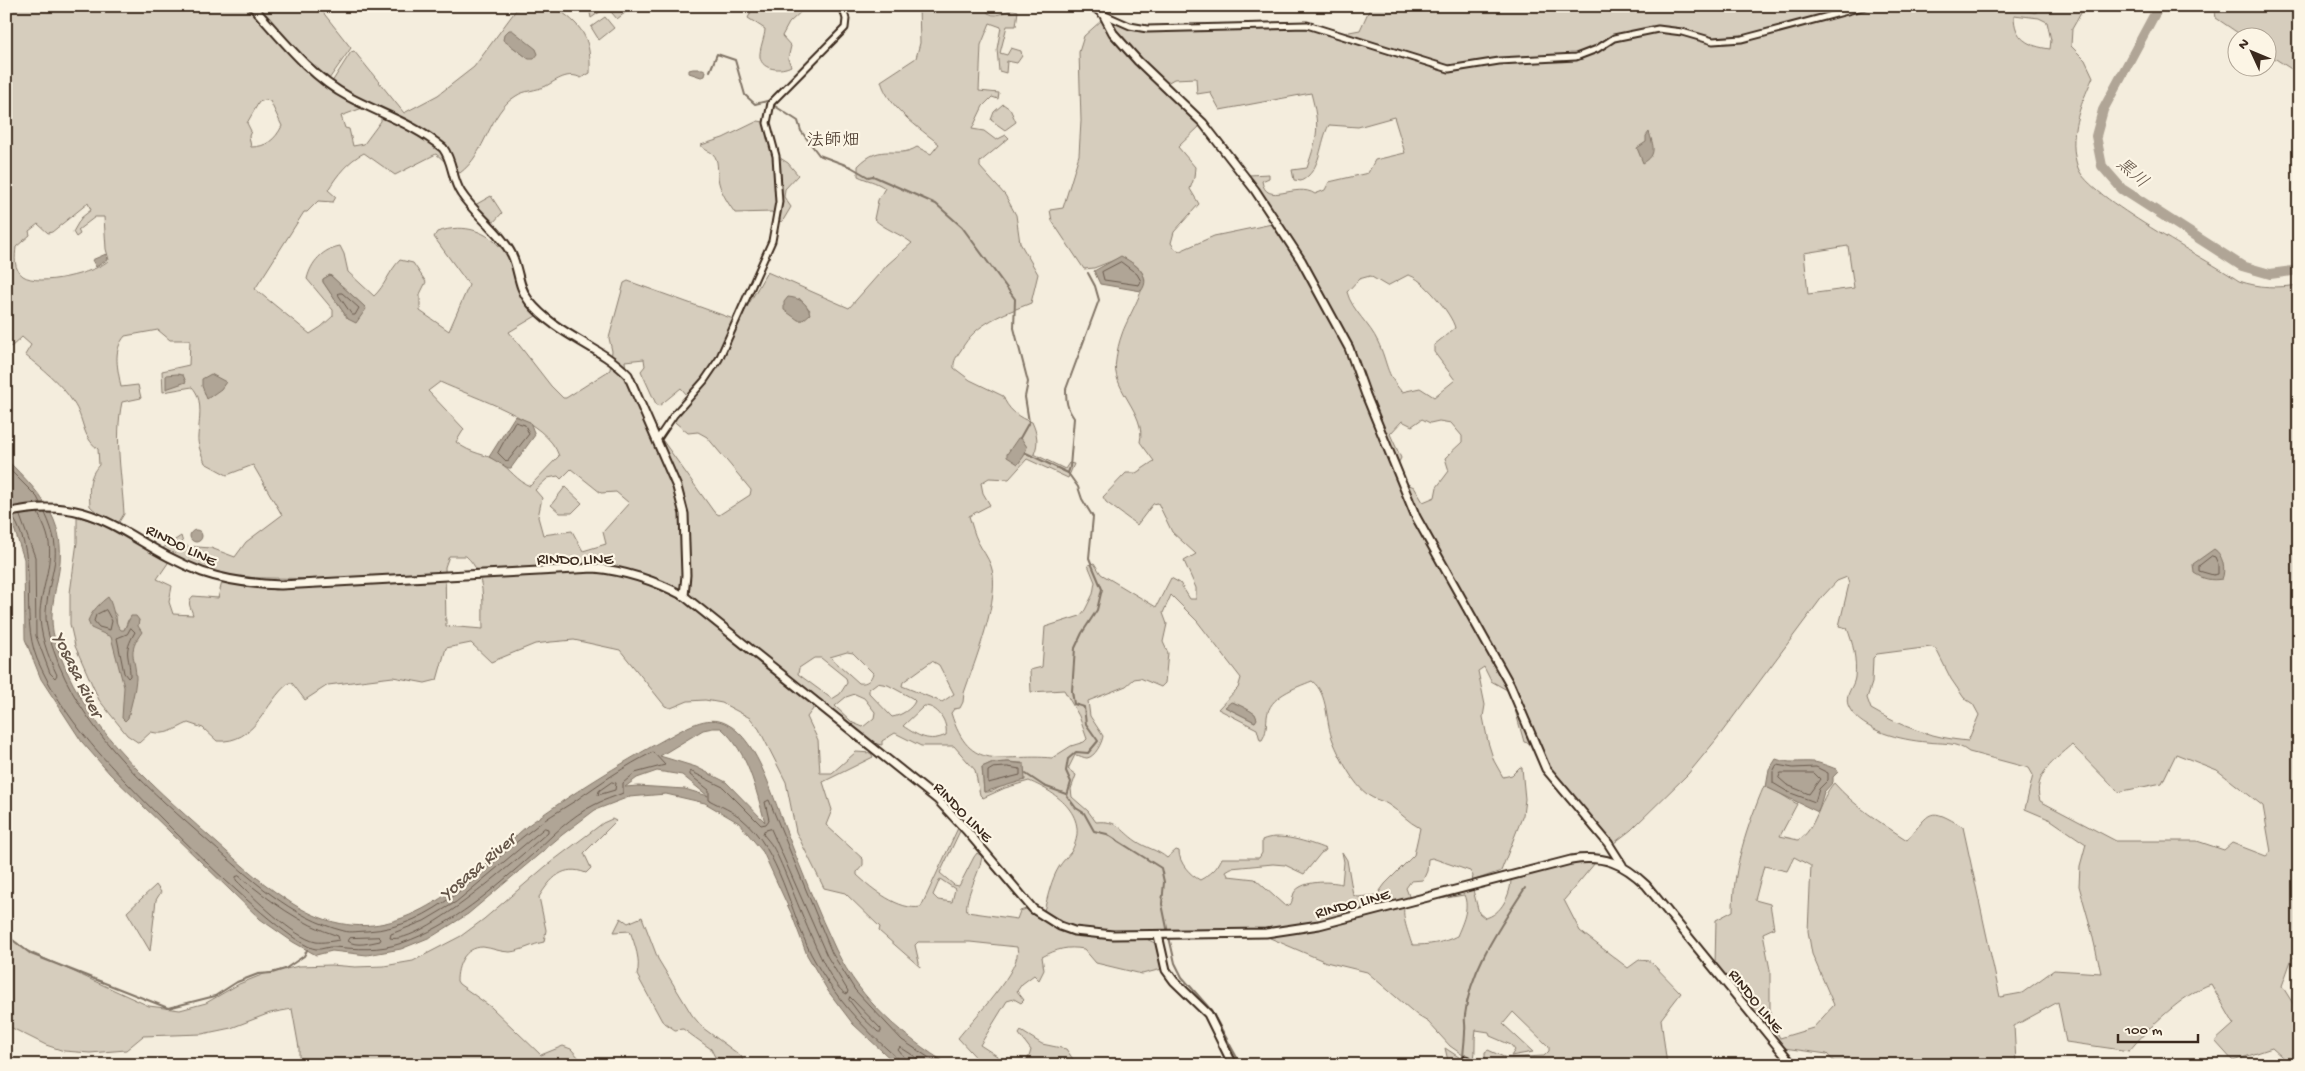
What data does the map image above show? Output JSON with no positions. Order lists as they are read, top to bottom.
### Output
{
  "streets": {
    "street": ["RINDO LINE"]
  },
  "districts": ["法師畑"],
  "water": ["黒川", "Yosasa River"],
  "scale_bar": "100 m",
  "north": "top left"
}
